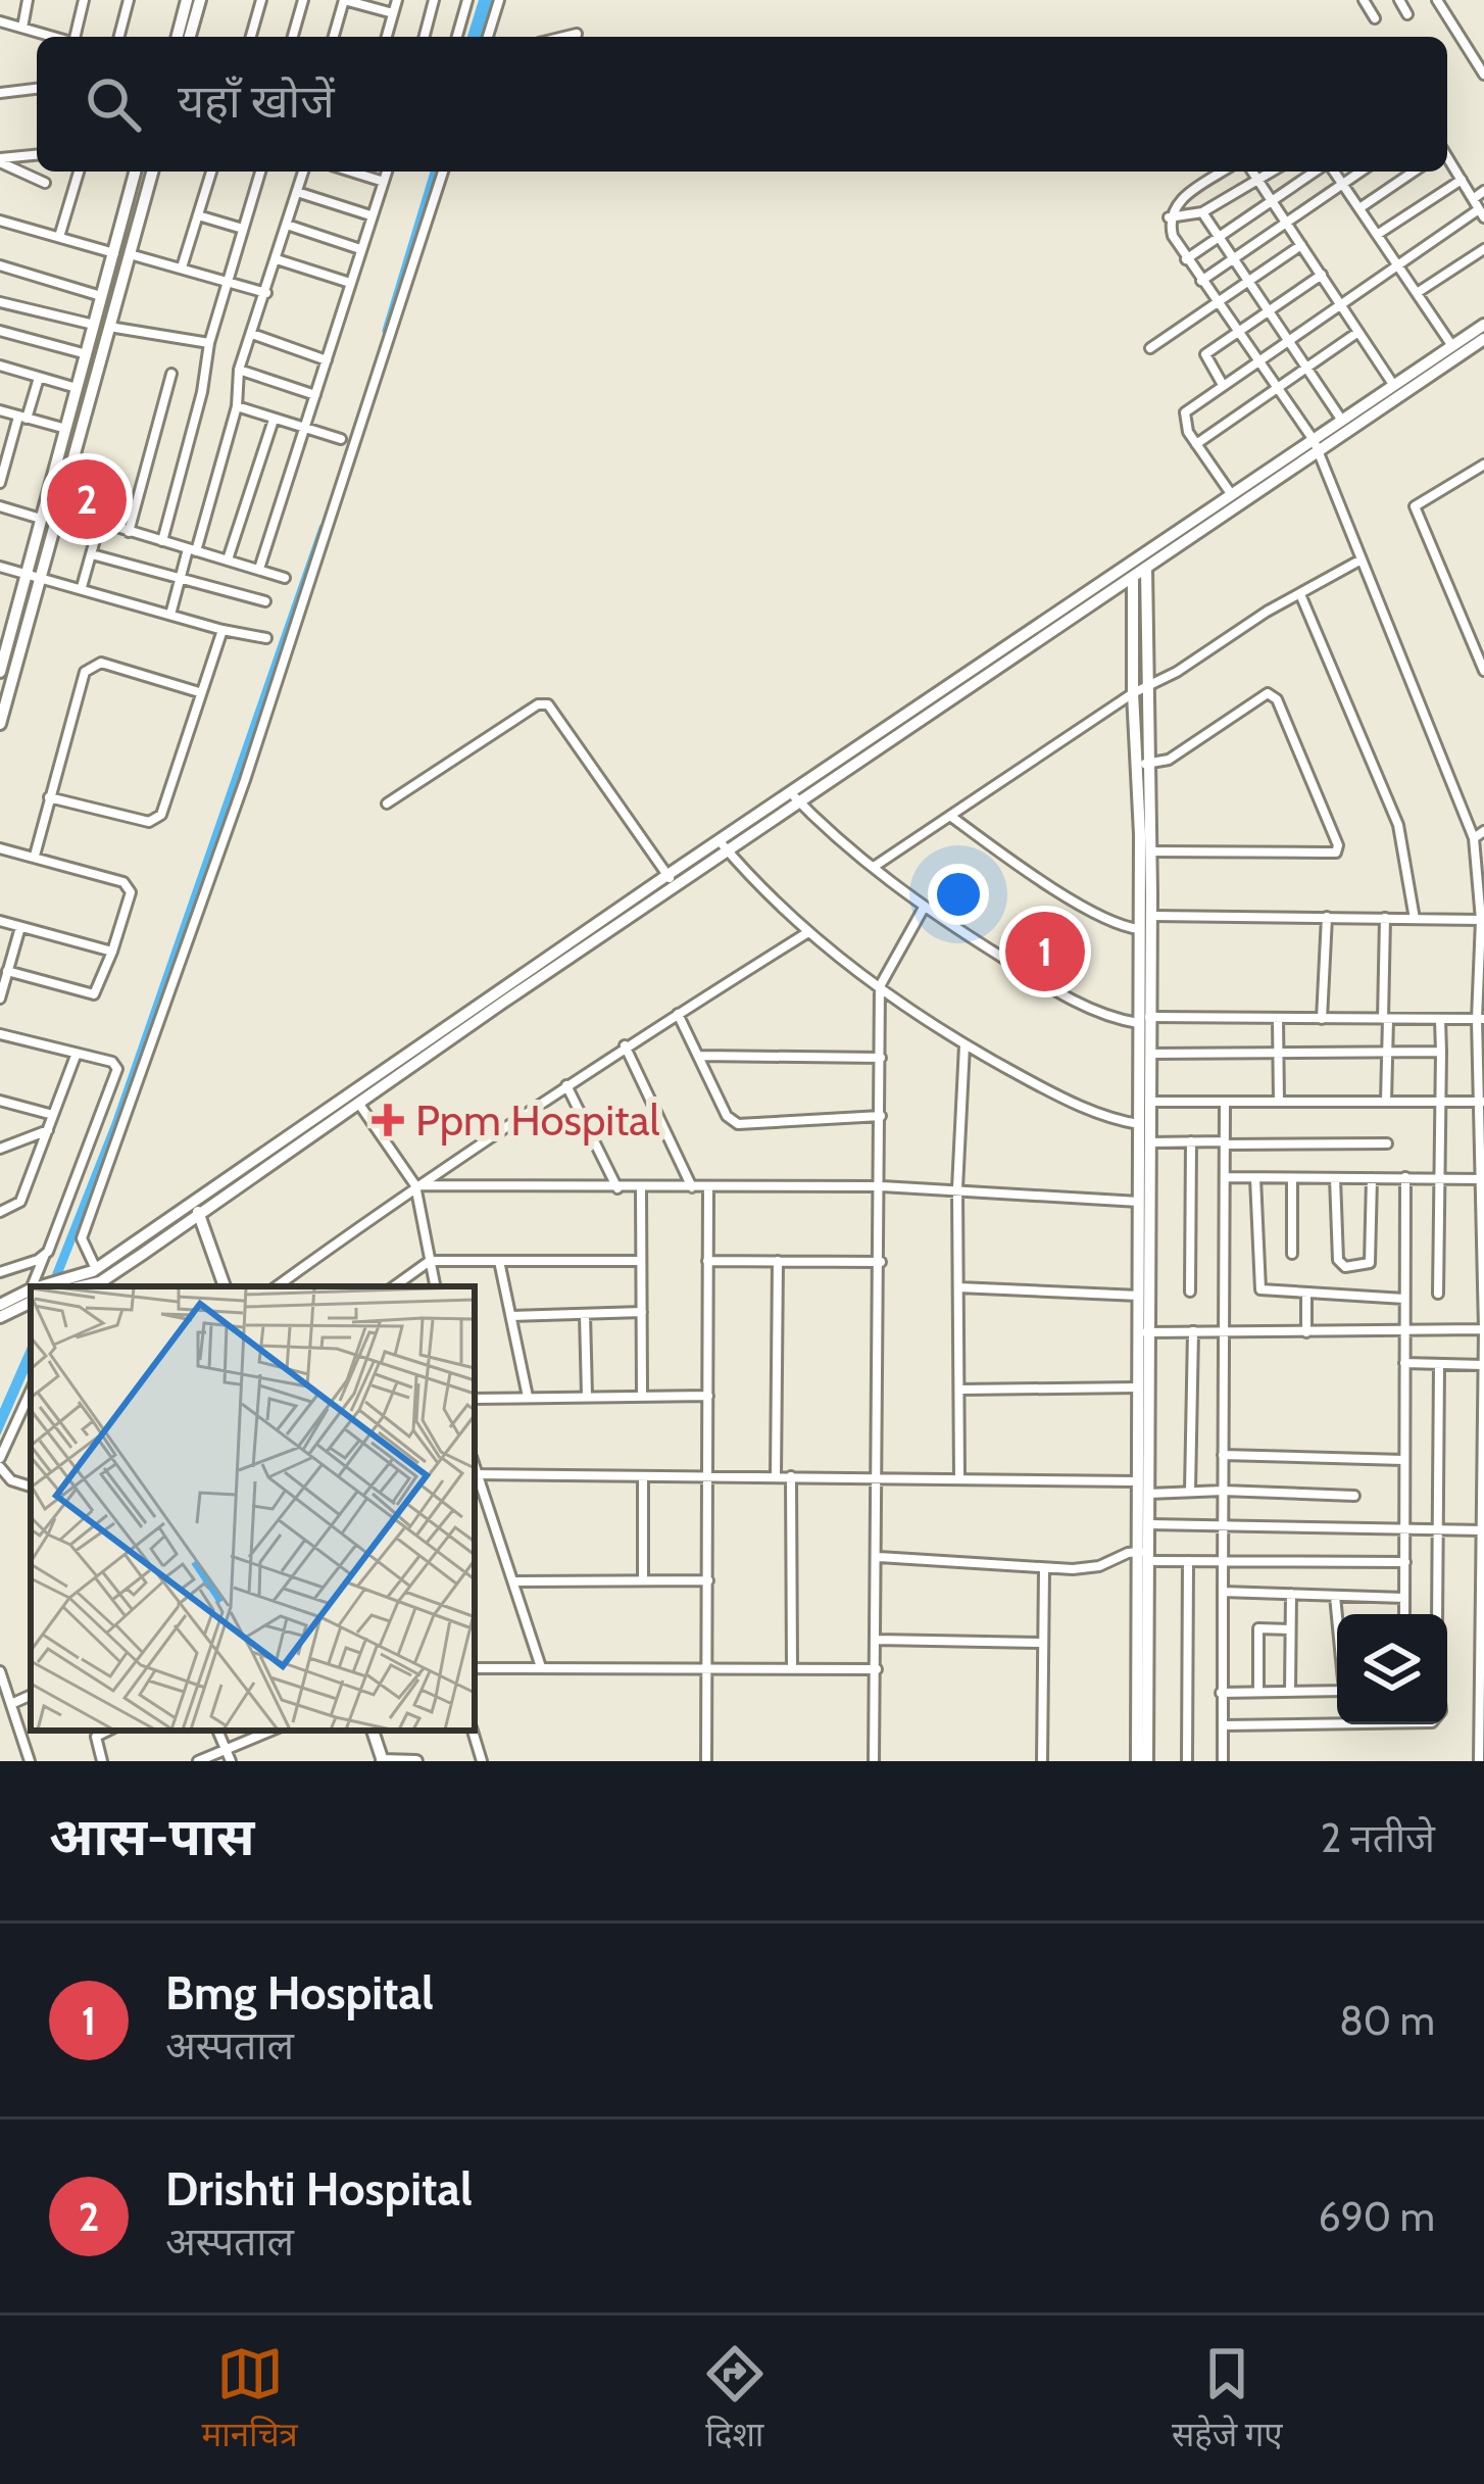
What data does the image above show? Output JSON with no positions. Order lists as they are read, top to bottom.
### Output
{
  "places": {
    "health": ["Ppm Hospital"]
  },
  "page": {
    "search": "यहाँ खोजें",
    "pins": ["2", "1"],
    "heading": ["आस-पास", "2 नतीजे"],
    "list": [
      {
        "mark": "1",
        "name": "Bmg Hospital",
        "note": "अस्पताल",
        "value": "80 m"
      },
      {
        "mark": "2",
        "name": "Drishti Hospital",
        "note": "अस्पताल",
        "value": "690 m"
      }
    ],
    "nav": ["मानचित्र", "दिशा", "सहेजे गए"]
  }
}
